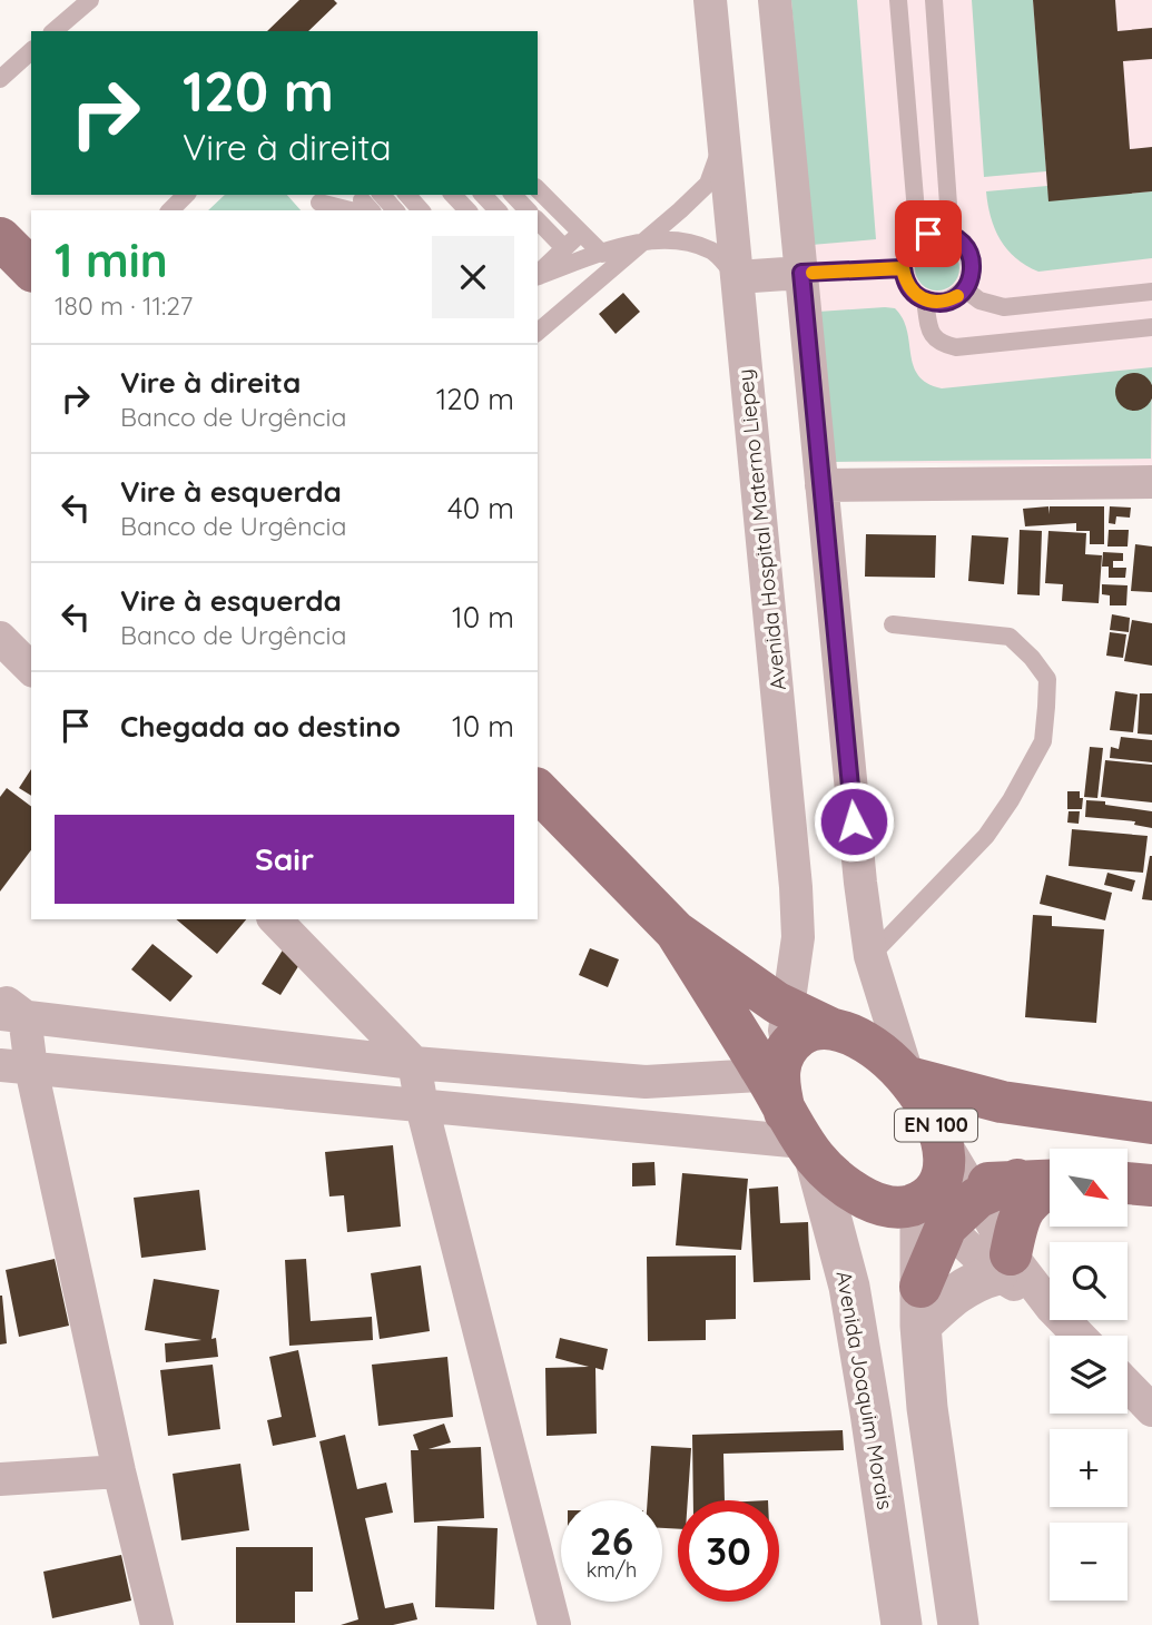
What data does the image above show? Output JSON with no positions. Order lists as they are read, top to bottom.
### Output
{
  "streets": {
    "main road": ["EN 100"],
    "street": ["Avenida Hospital Materno Liepey", "Avenida Joaquim Morais"]
  },
  "crossings": [
    ["Avenida Hospital Materno Liepey", "EN 100"],
    ["Avenida Hospital Materno Liepey", "Avenida Joaquim Morais"],
    ["EN 100", "Avenida Joaquim Morais"]
  ],
  "north": "bottom right",
  "page": {
    "turn": ["120 m", "Vire à direita"],
    "heading": ["1 min", "180 m · 11:27"],
    "list": [
      {
        "name": "Vire à direita",
        "note": "Banco de Urgência",
        "value": "120 m"
      },
      {
        "name": "Vire à esquerda",
        "note": "Banco de Urgência",
        "value": "40 m"
      },
      {
        "name": "Vire à esquerda",
        "note": "Banco de Urgência",
        "value": "10 m"
      },
      {
        "name": "Chegada ao destino",
        "value": "10 m"
      }
    ],
    "buttons": "Sair",
    "map_buttons": ["+", "−"],
    "speed": "26 km/h",
    "limit": "30"
  }
}
